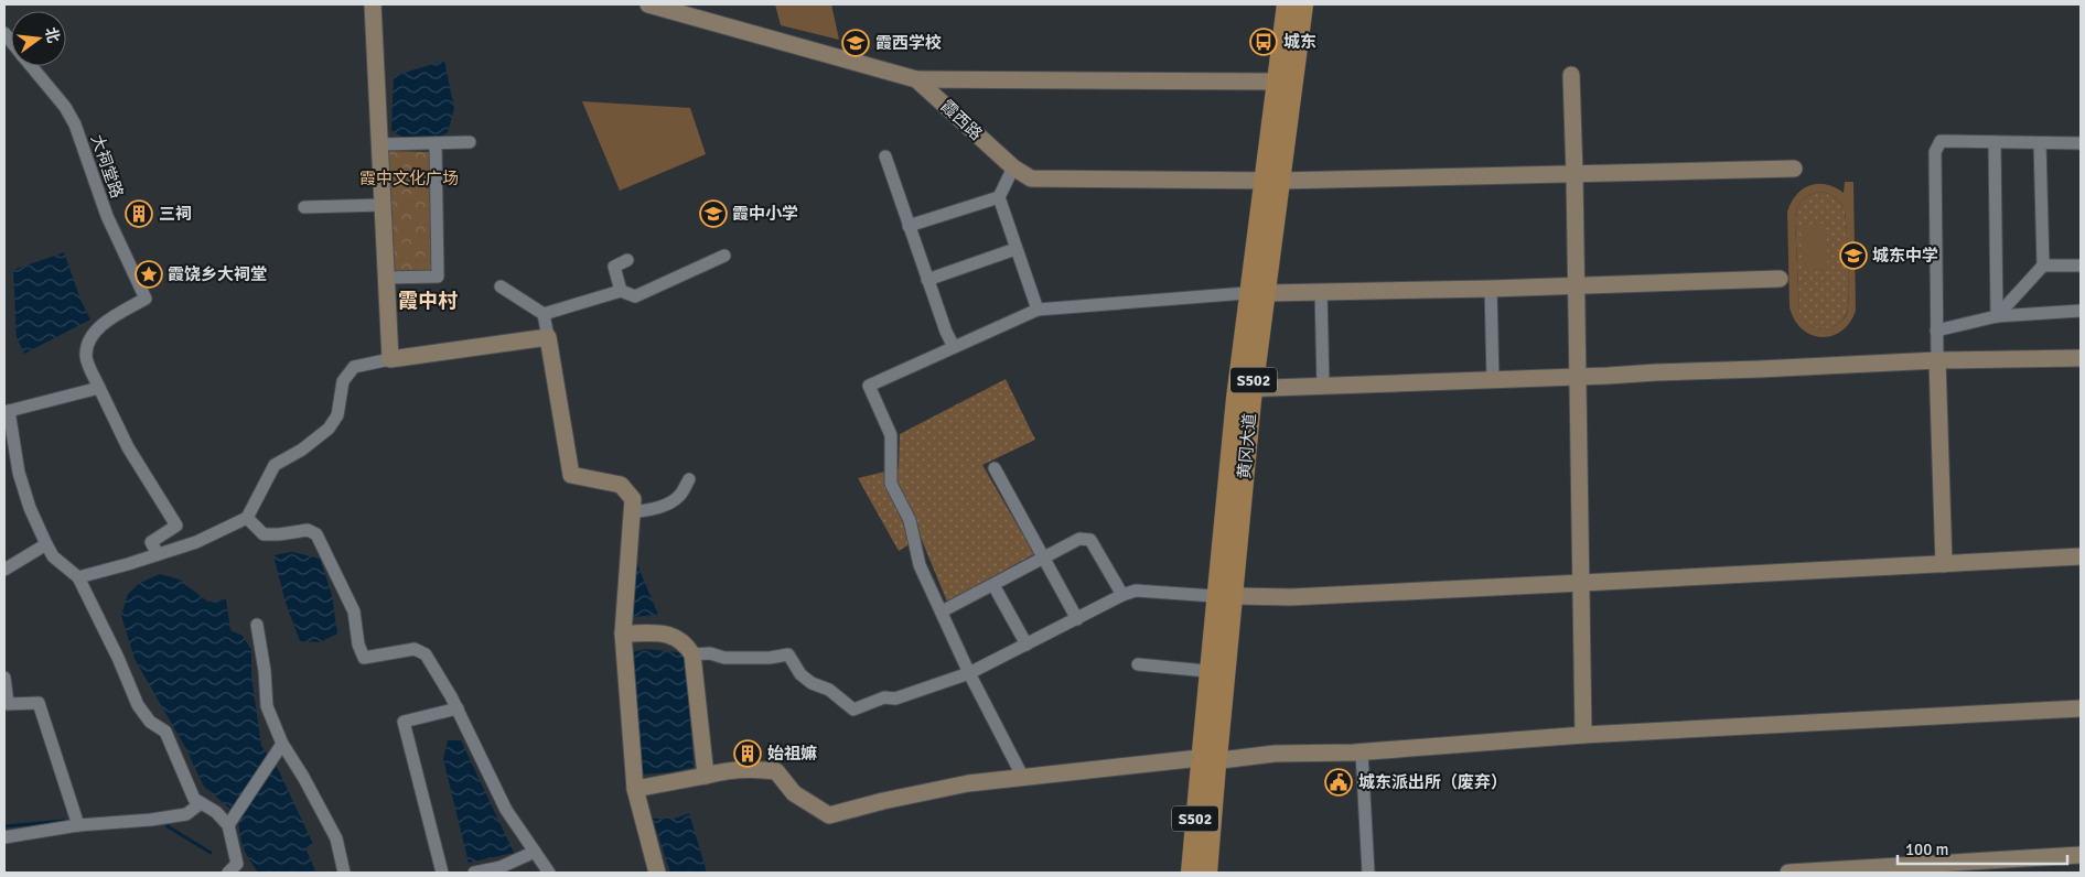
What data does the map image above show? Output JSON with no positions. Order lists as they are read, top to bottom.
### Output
{
  "streets": {
    "main road": ["S502", "黄冈大道"],
    "street": ["霞西路", "大祠堂路"]
  },
  "districts": ["霞中村"],
  "parks": ["霞中文化广场"],
  "places": {
    "bus stop": ["城东"],
    "school or university": ["霞西学校", "霞中小学", "城东中学"],
    "building": ["三祠", "始祖嫲"],
    "place": ["霞饶乡大祠堂"],
    "public building": ["城东派出所（废弃）"]
  },
  "scale_bar": "100 m",
  "north": "right"
}
